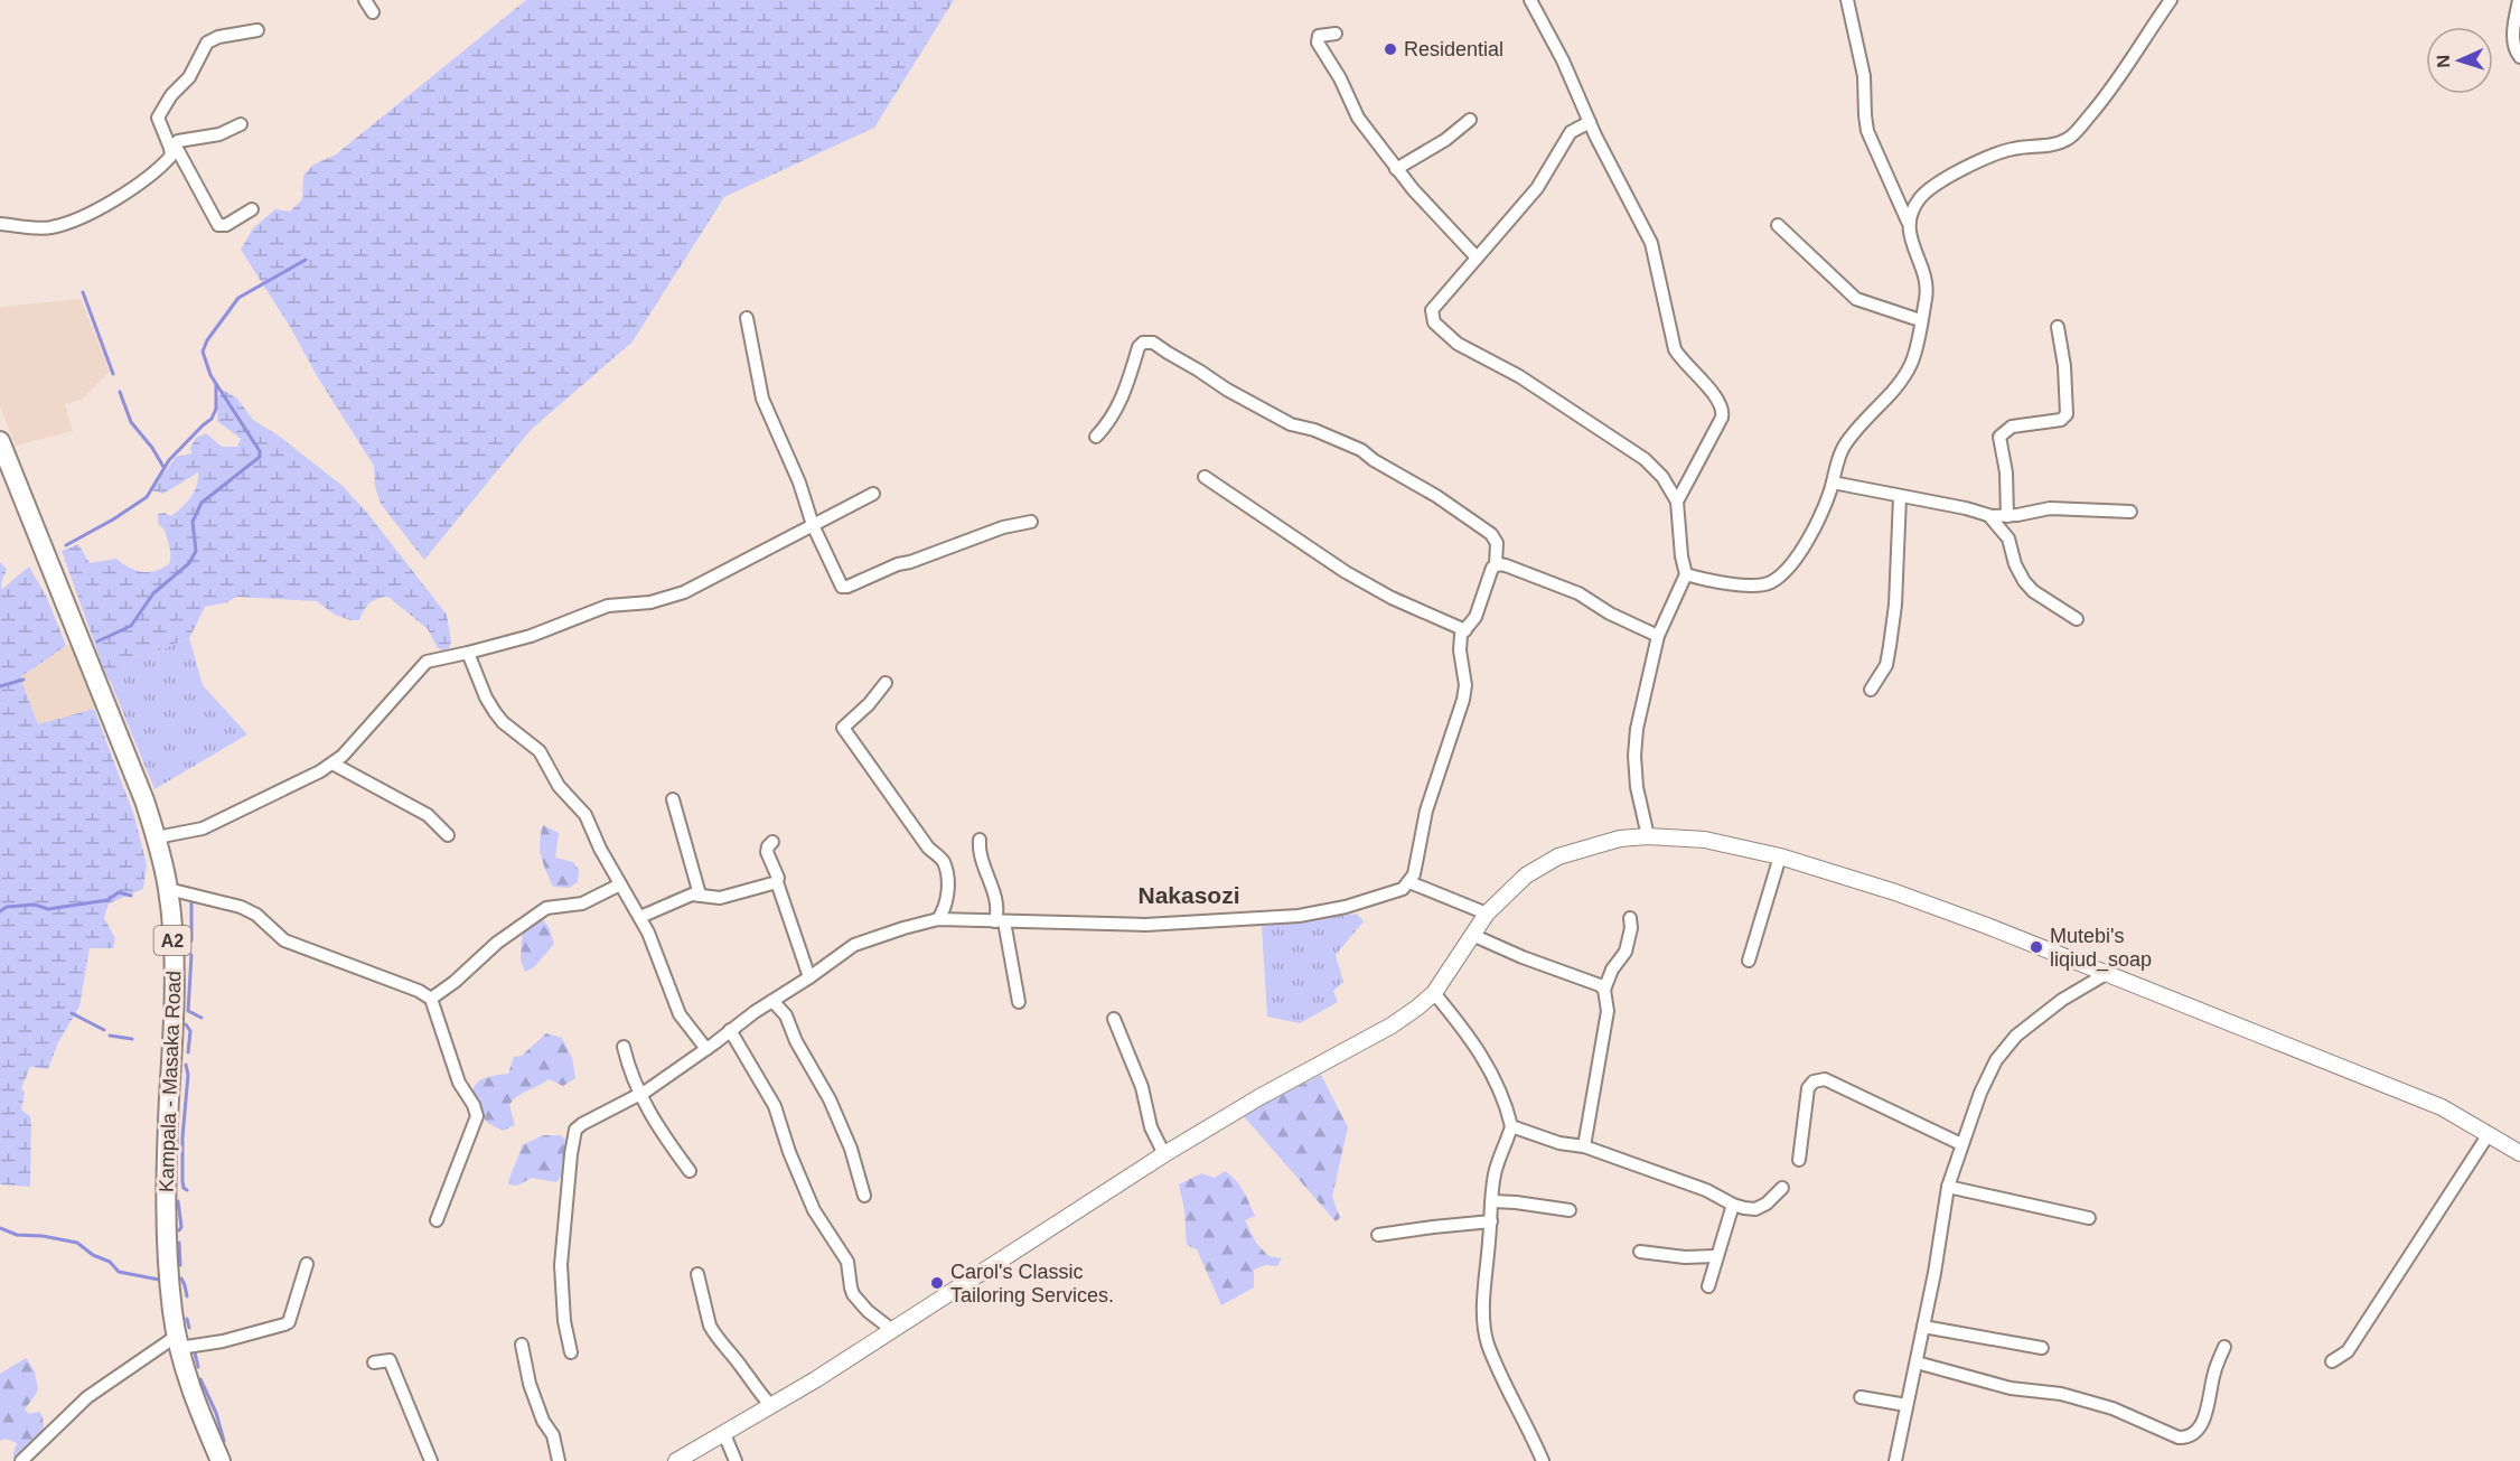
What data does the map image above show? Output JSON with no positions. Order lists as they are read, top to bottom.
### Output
{
  "streets": {
    "main road": ["A2", "Kampala - Masaka Road"]
  },
  "districts": ["Nakasozi"],
  "places": ["Residential", "Mutebi's liqiud_soap", "Carol's Classic Tailoring Services."],
  "north": "left"
}
